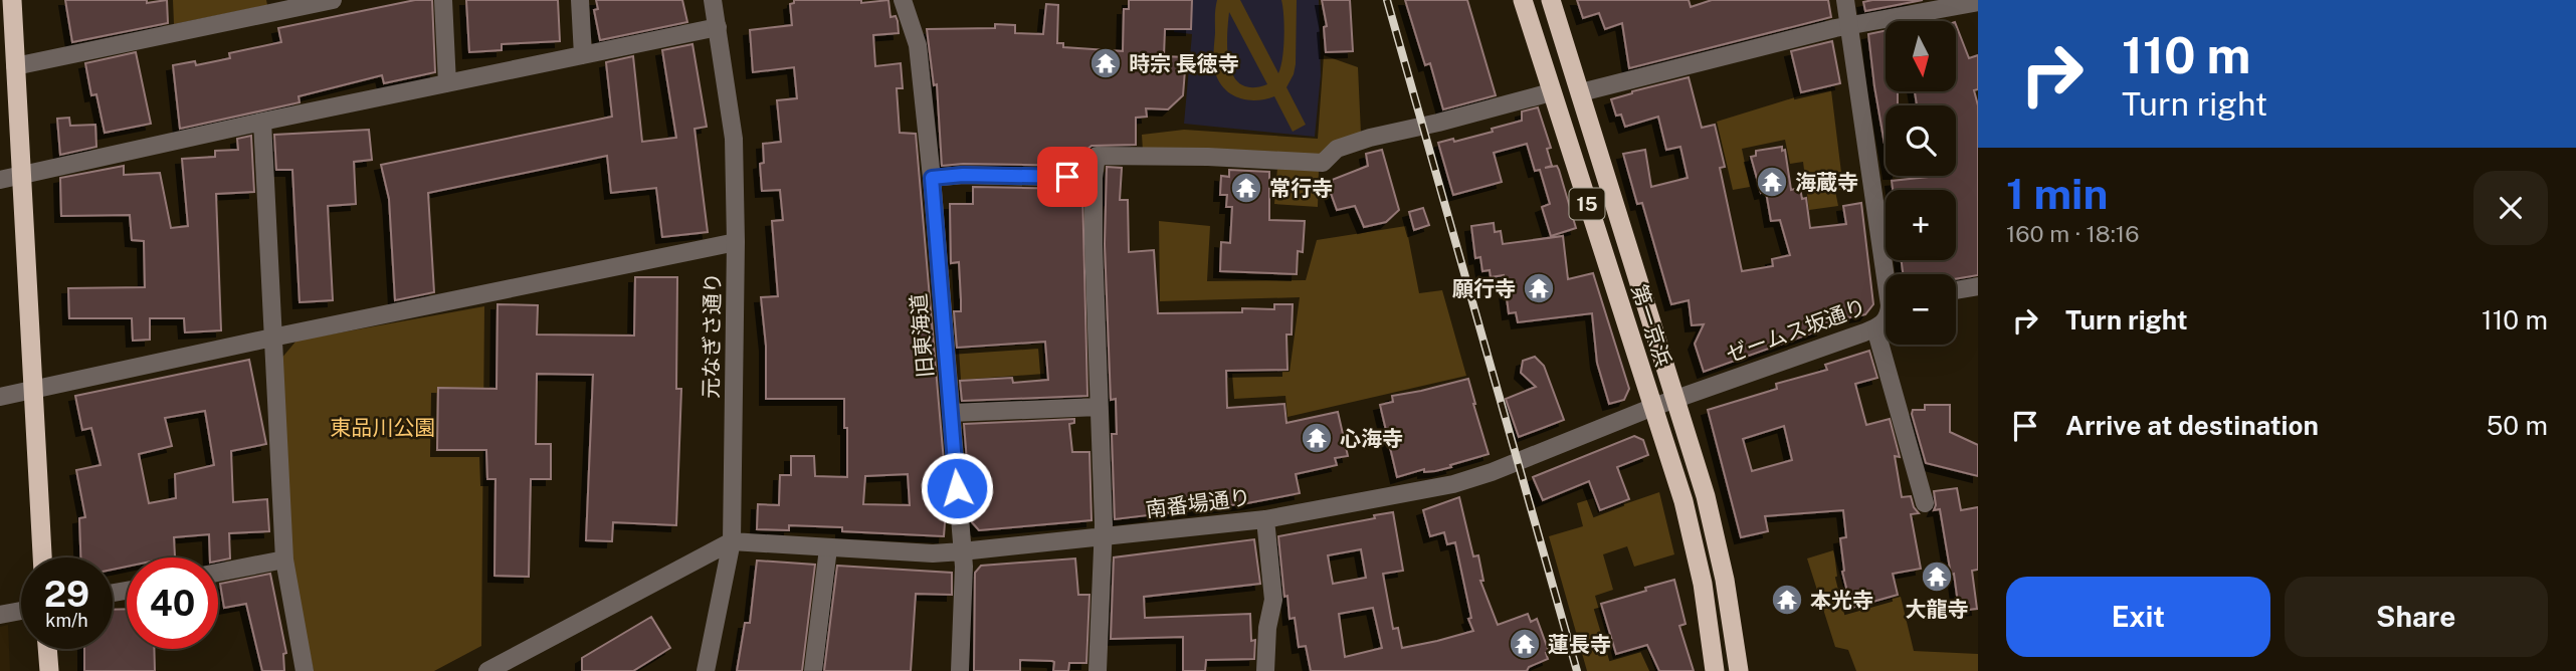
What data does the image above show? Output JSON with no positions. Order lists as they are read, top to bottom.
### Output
{
  "streets": {
    "highway": ["15", "第一京浜"],
    "street": [
      "ゼームス坂通り",
      "元なぎさ通り",
      "旧東海道",
      "南番場通り"
    ]
  },
  "crossings": [
    ["第一京浜", "ゼームス坂通り"],
    ["第一京浜", "南番場通り"],
    ["ゼームス坂通り", "南番場通り"],
    ["元なぎさ通り", "南番場通り"],
    ["旧東海道", "南番場通り"]
  ],
  "parks": ["東品川公園"],
  "places": {
    "temple": [
      "時宗 長徳寺",
      "海蔵寺",
      "常行寺",
      "願行寺",
      "心海寺",
      "大龍寺",
      "本光寺",
      "蓮長寺"
    ]
  },
  "north": "bottom",
  "page": {
    "turn": ["110 m", "Turn right"],
    "map_buttons": ["+", "−"],
    "heading": ["1 min", "160 m · 18:16"],
    "list": [
      {
        "name": "Turn right",
        "value": "110 m"
      },
      {
        "name": "Arrive at destination",
        "value": "50 m"
      }
    ],
    "speed": "29 km/h",
    "limit": "40",
    "buttons": ["Exit", "Share"]
  }
}
